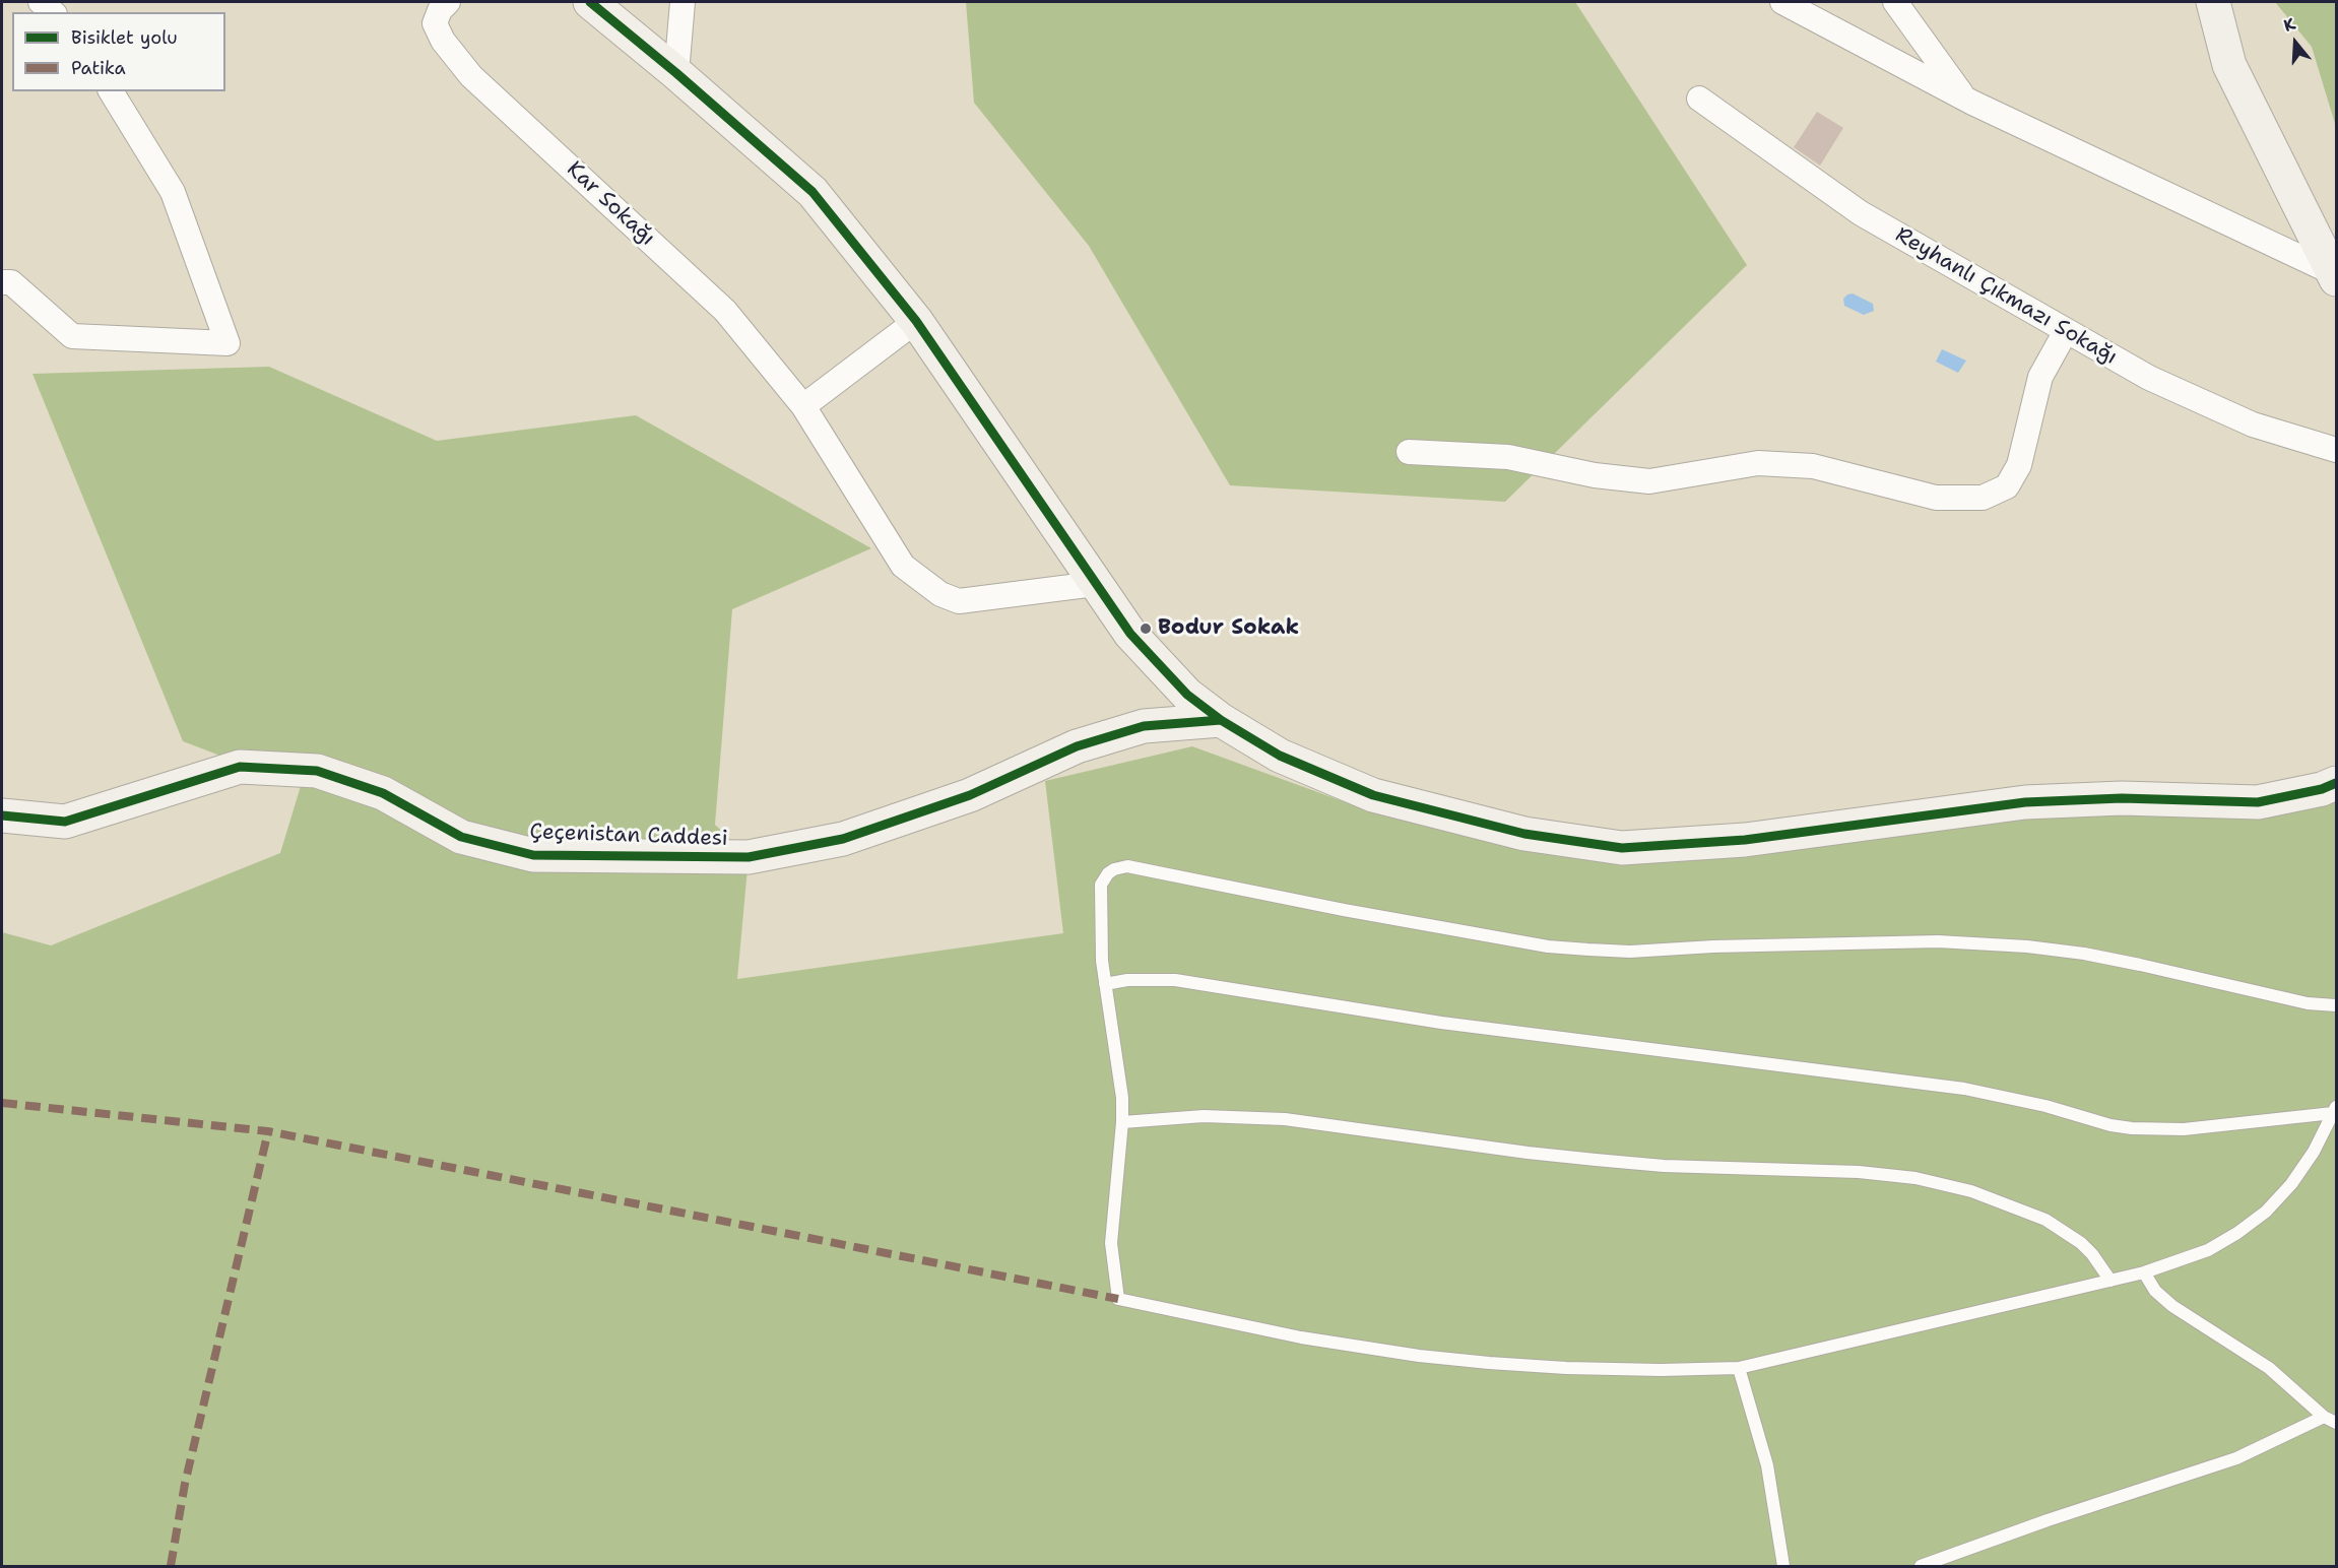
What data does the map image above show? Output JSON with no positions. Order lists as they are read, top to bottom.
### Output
{
  "streets": {
    "street": ["Kar Sokağı", "Reyhanlı Çıkmazı Sokağı", "Çeçenistan Caddesi"]
  },
  "places": ["Bodur Sokak"],
  "legend": ["Bisiklet yolu", "Patika"],
  "north": "top"
}
